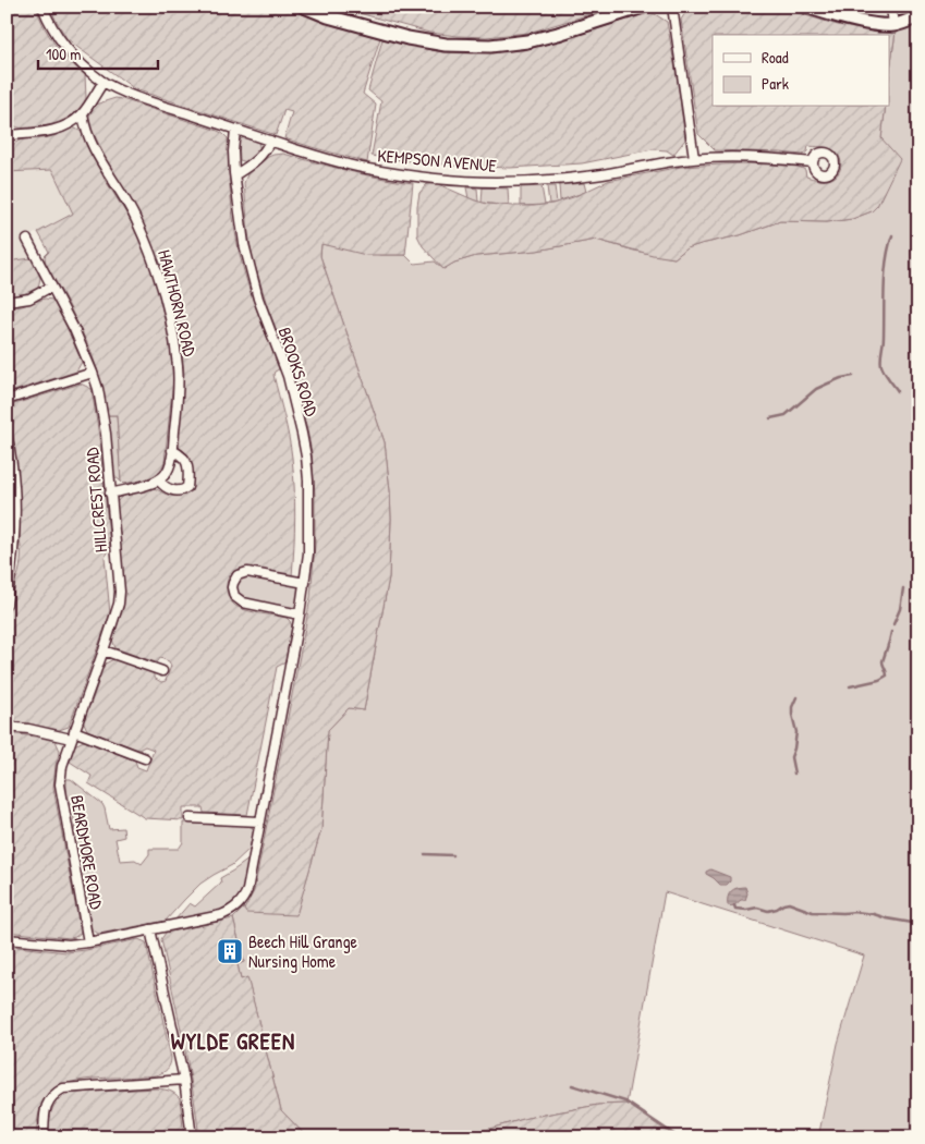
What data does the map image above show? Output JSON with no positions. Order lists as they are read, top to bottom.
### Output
{
  "streets": {
    "street": [
      "KEMPSON AVENUE",
      "HAWTHORN ROAD",
      "BROOKS ROAD",
      "HILLCREST ROAD",
      "BEARDMORE ROAD"
    ]
  },
  "crossings": [
    ["KEMPSON AVENUE", "BROOKS ROAD"],
    ["BROOKS ROAD", "BEARDMORE ROAD"],
    ["HILLCREST ROAD", "BEARDMORE ROAD"]
  ],
  "districts": ["WYLDE GREEN"],
  "places": {
    "building": ["Beech Hill Grange Nursing Home"]
  },
  "legend": ["Road", "Park"],
  "scale_bar": "100 m"
}
